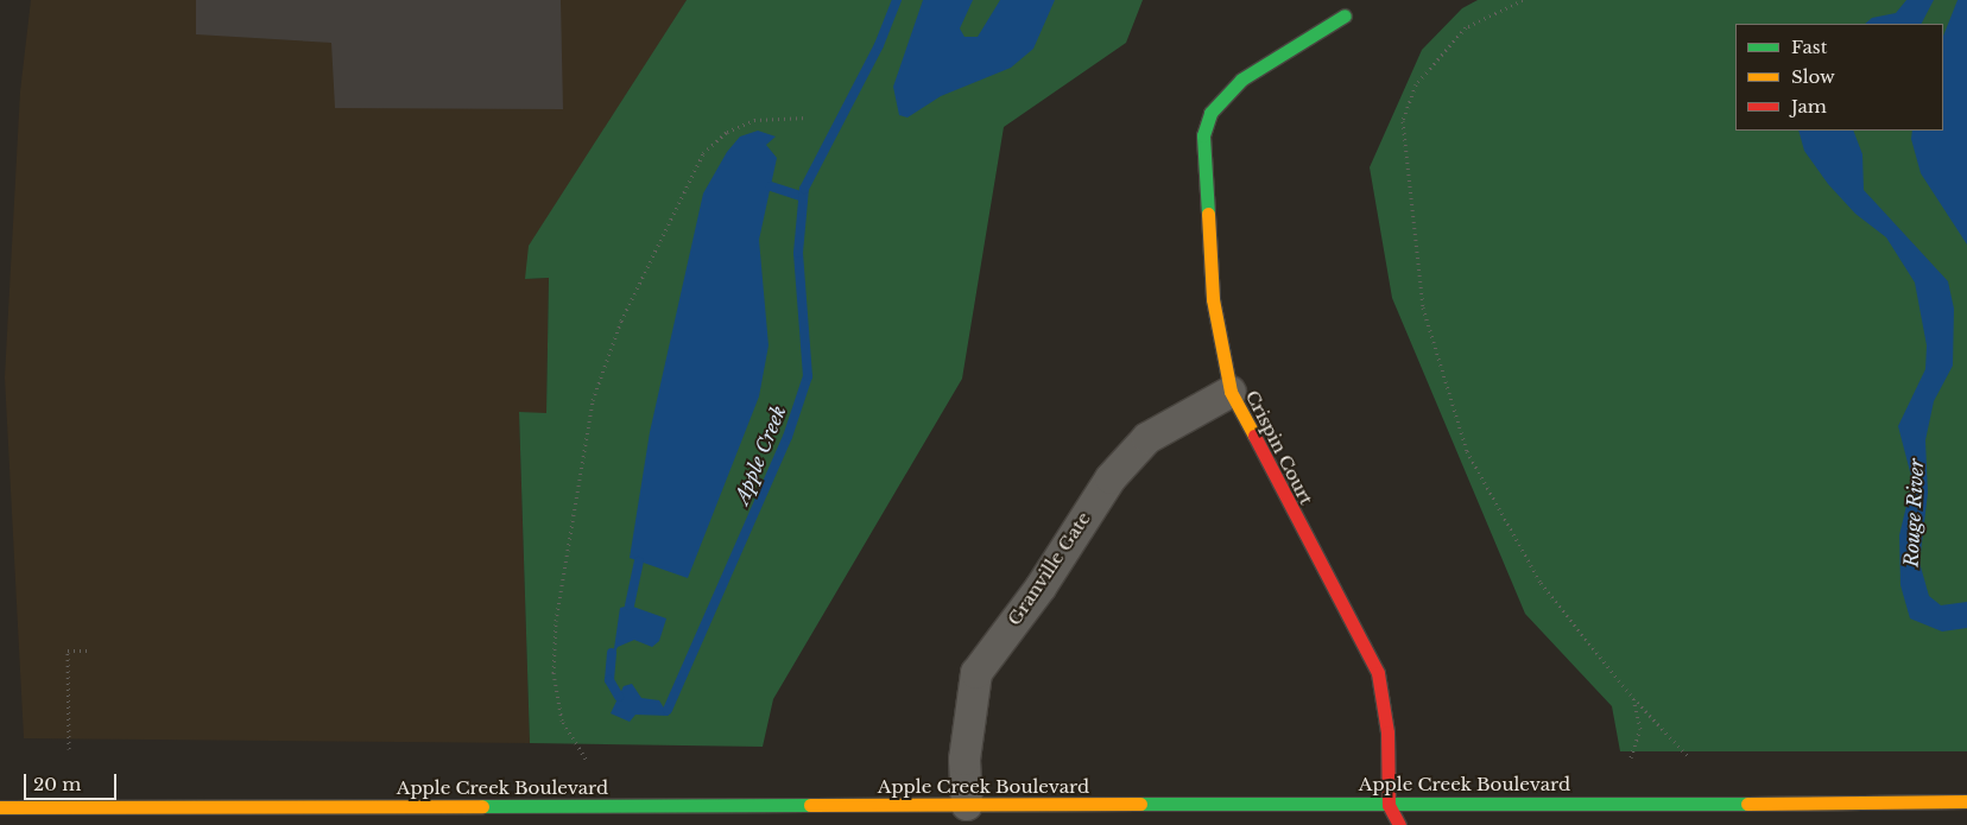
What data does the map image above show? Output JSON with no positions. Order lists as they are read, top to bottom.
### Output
{
  "streets": {
    "main road": ["Crispin Court", "Apple Creek Boulevard"],
    "street": ["Granville Gate"]
  },
  "crossings": [
    ["Crispin Court", "Granville Gate"],
    ["Crispin Court", "Apple Creek Boulevard"],
    ["Granville Gate", "Apple Creek Boulevard"]
  ],
  "water": ["Apple Creek", "Rouge River"],
  "legend": ["Fast", "Slow", "Jam"],
  "scale_bar": "20 m"
}
